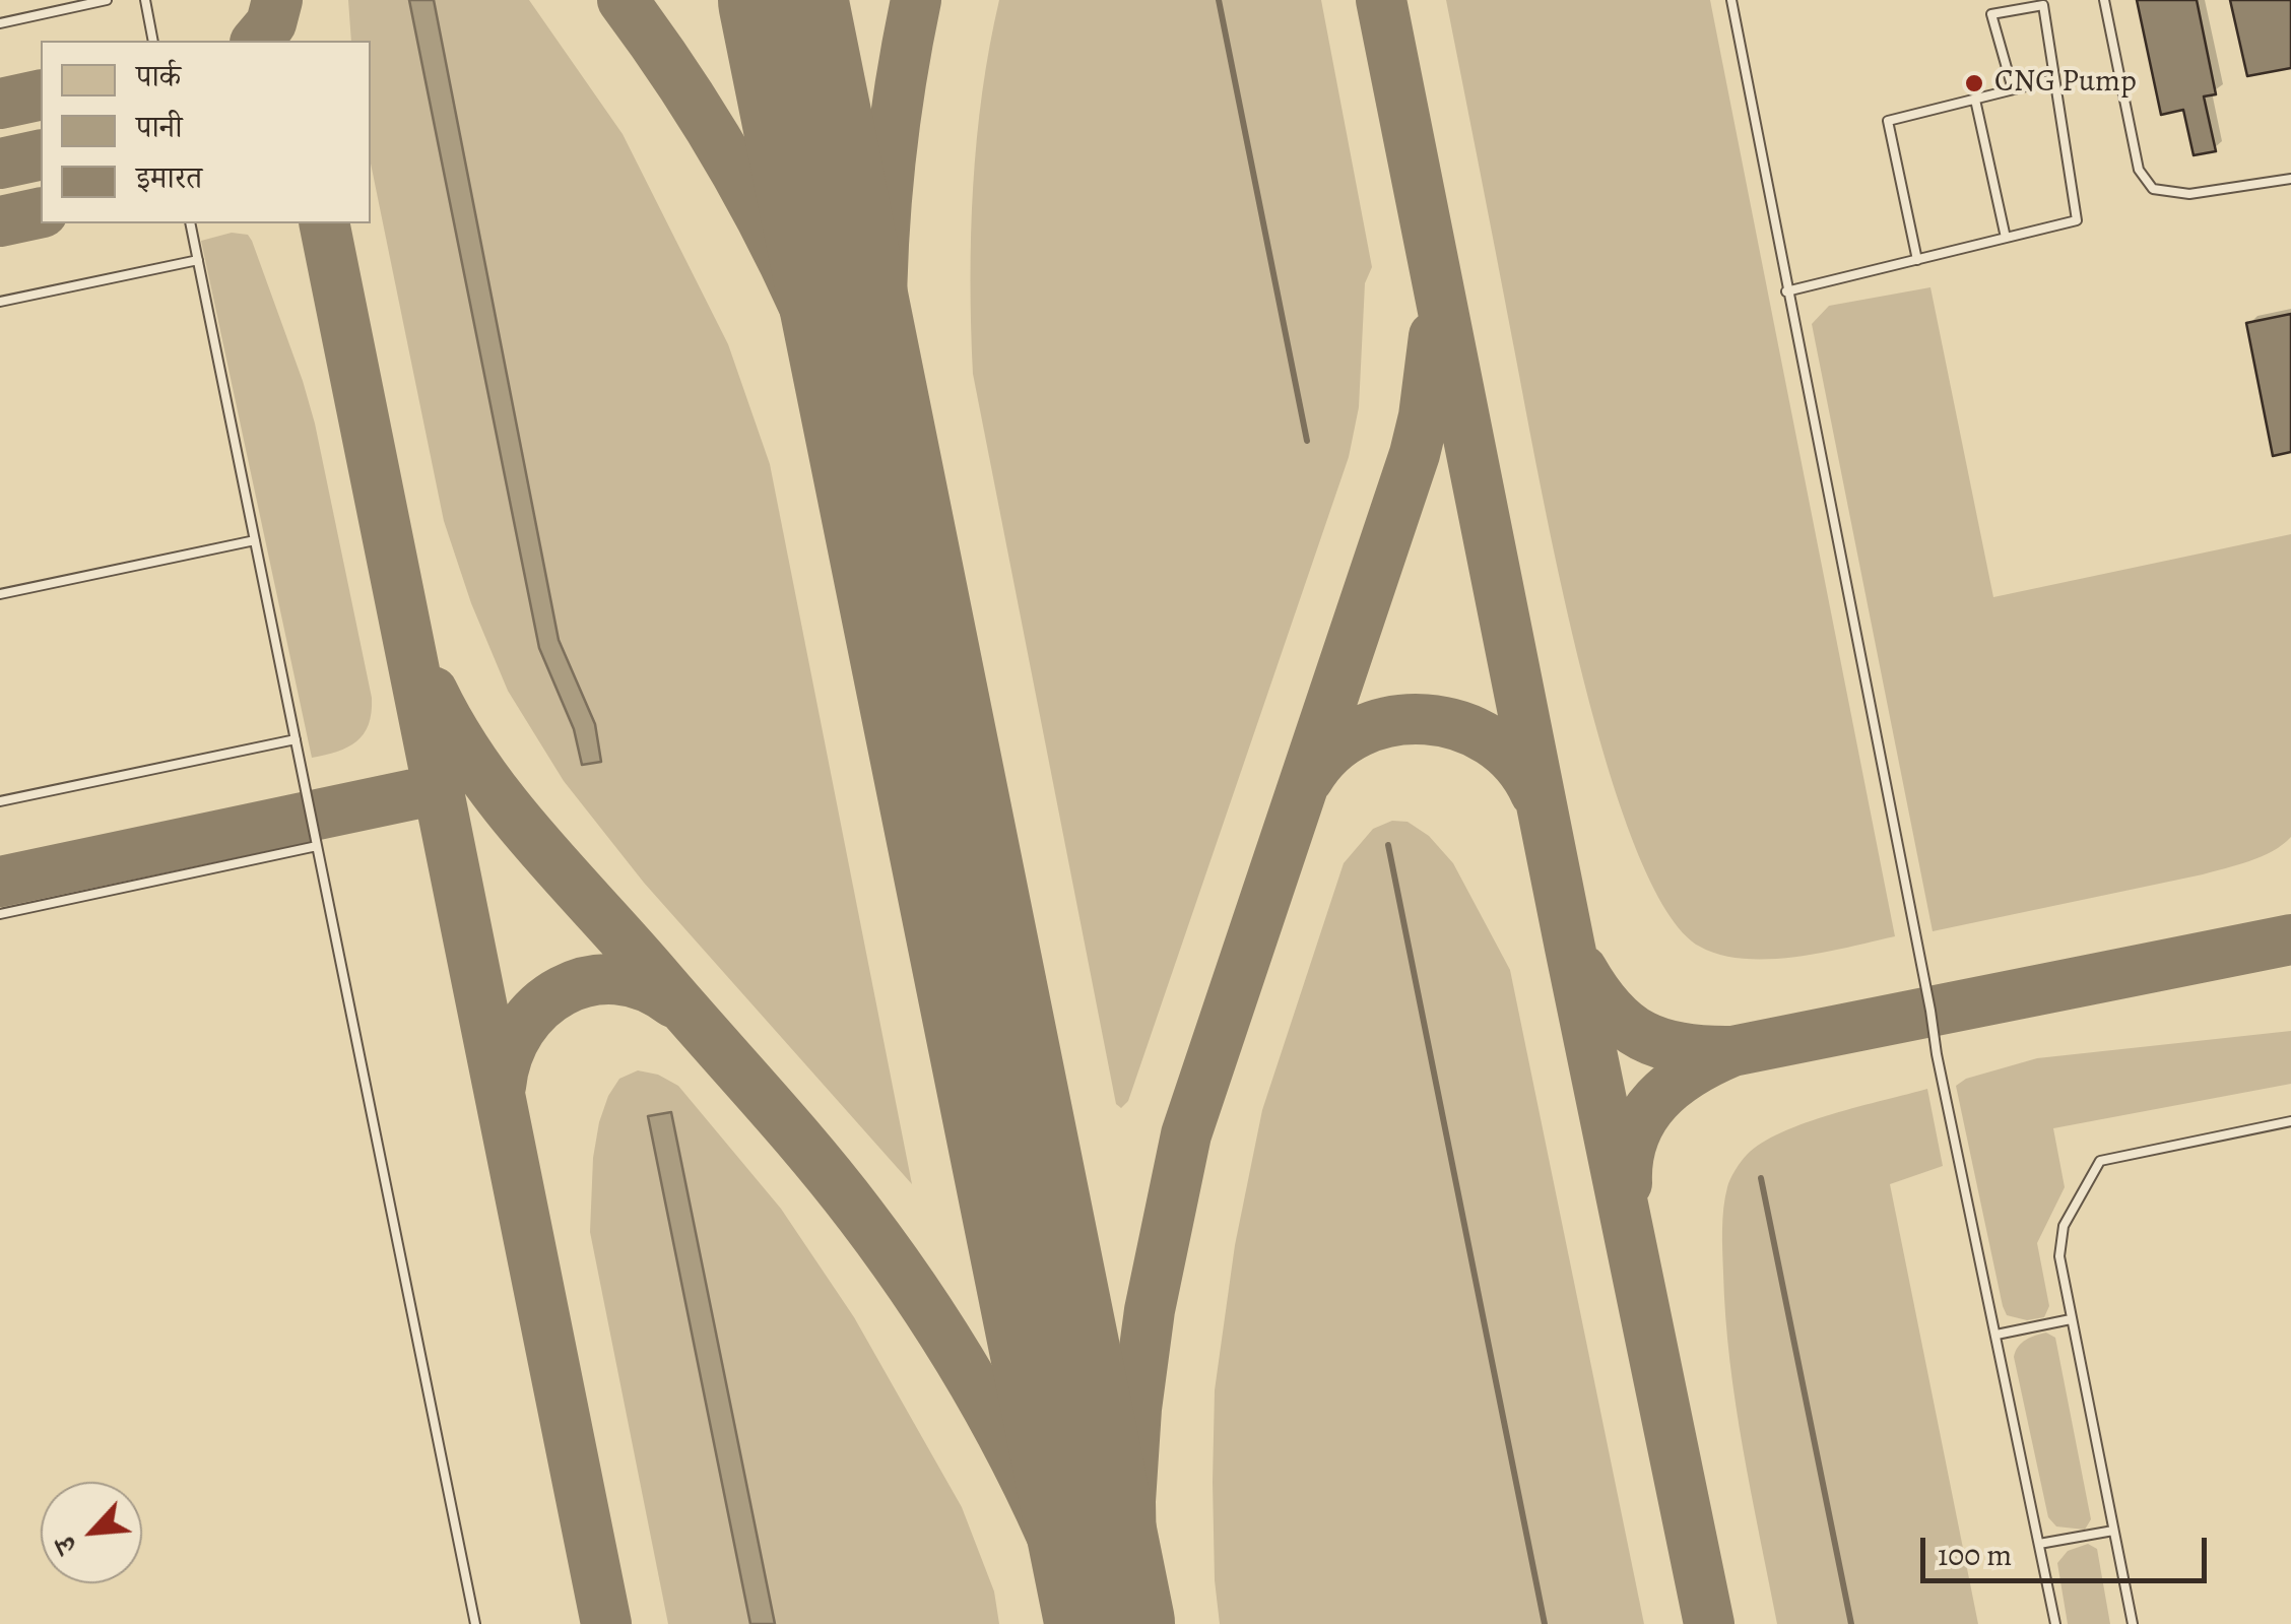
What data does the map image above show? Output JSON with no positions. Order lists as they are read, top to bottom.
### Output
{
  "places": ["CNG Pump"],
  "legend": ["पार्क", "पानी", "इमारत"],
  "scale_bar": "100 m",
  "north": "bottom left"
}
